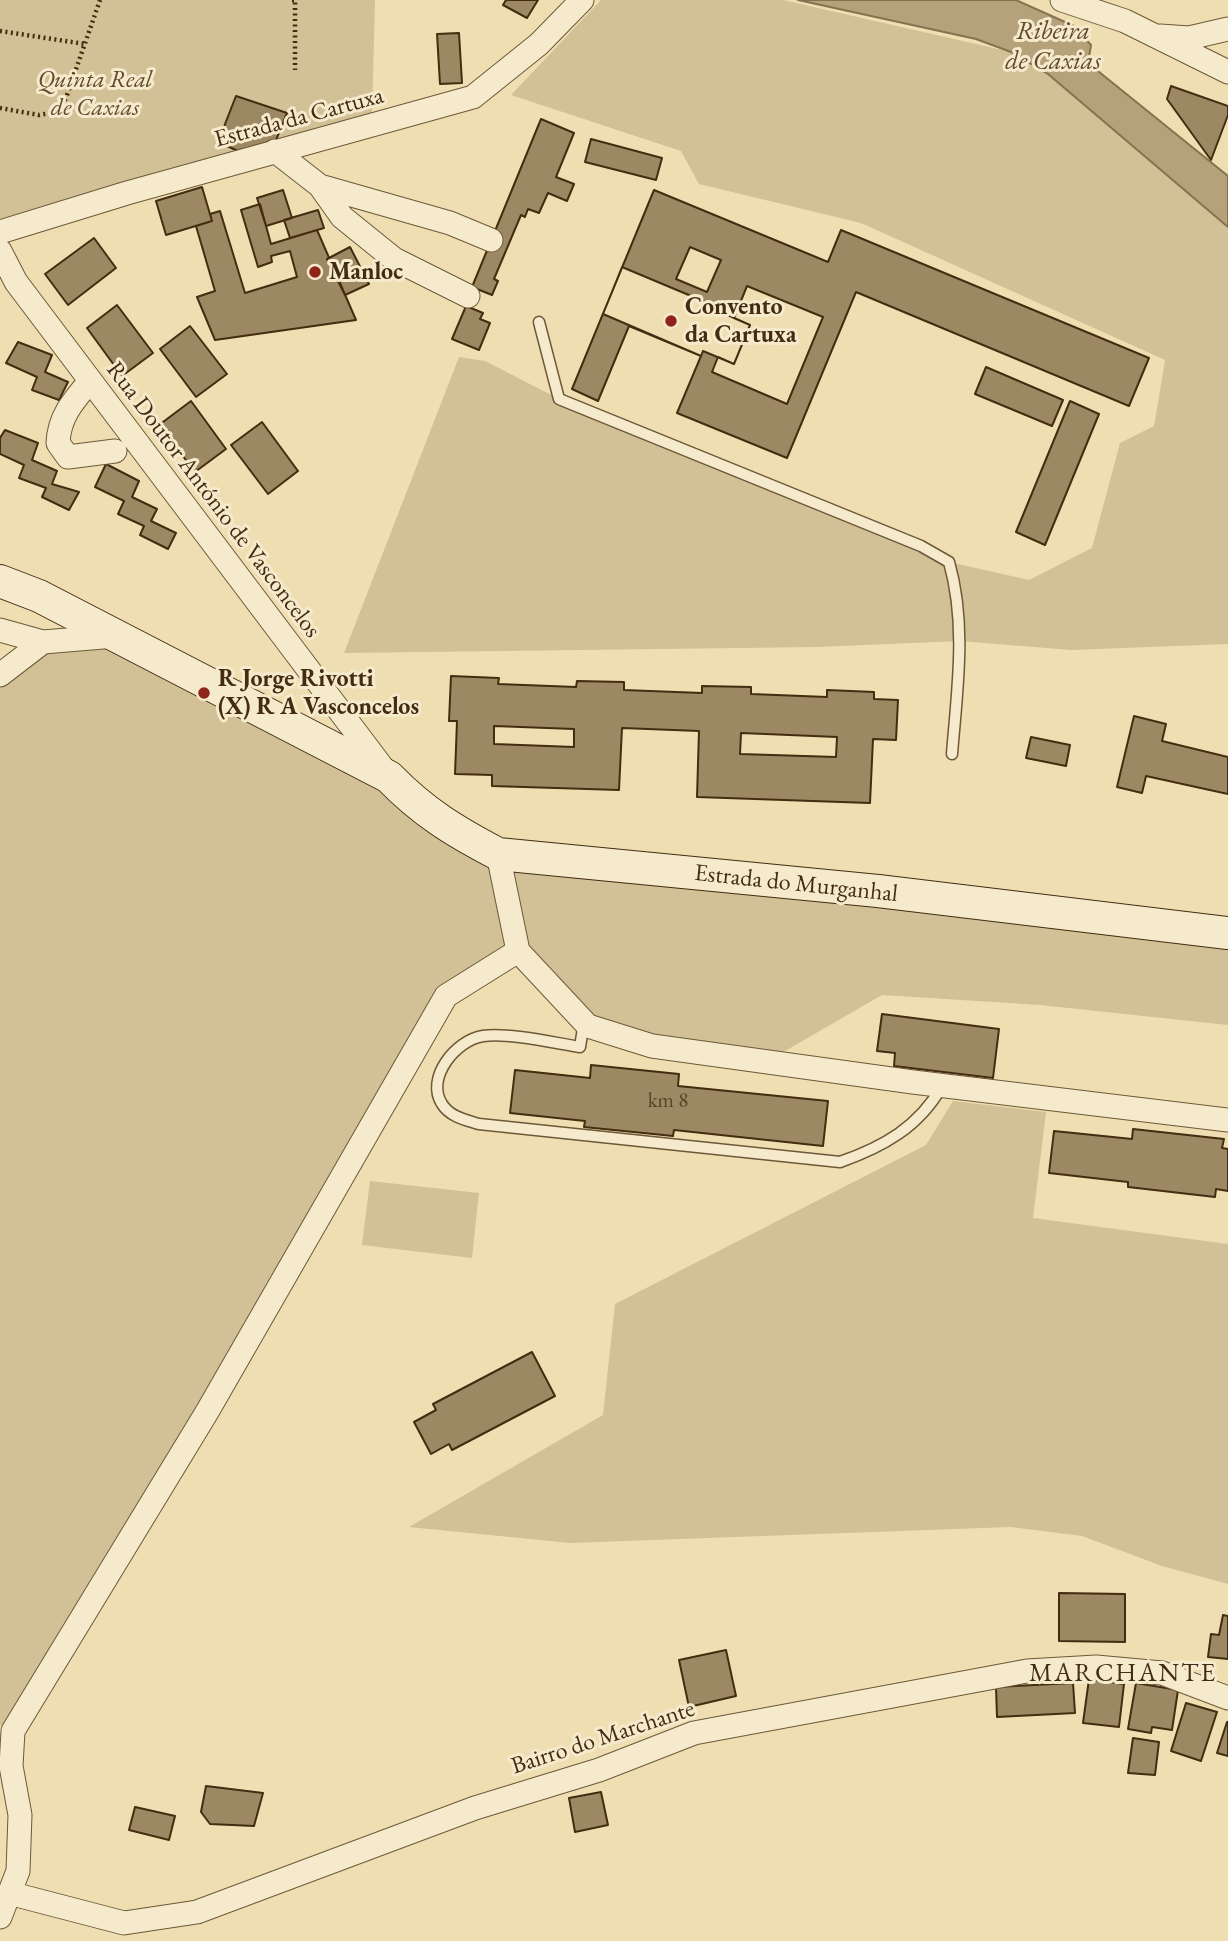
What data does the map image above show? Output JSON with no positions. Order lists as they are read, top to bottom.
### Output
{
  "streets": {
    "street": [
      "Estrada da Cartuxa",
      "Rua Doutor António de Vasconcelos",
      "Estrada do Murganhal",
      "Bairro do Marchante"
    ]
  },
  "crossings": [
    ["Rua Doutor António de Vasconcelos", "Estrada do Murganhal"]
  ],
  "districts": ["MARCHANTE"],
  "water": ["Ribeira de Caxias"],
  "parks": ["Quinta Real de Caxias"],
  "places": ["Manloc", "Convento da Cartuxa", "R Jorge Rivotti (X) R A Vasconcelos"],
  "house_numbers": ["km 8"]
}
